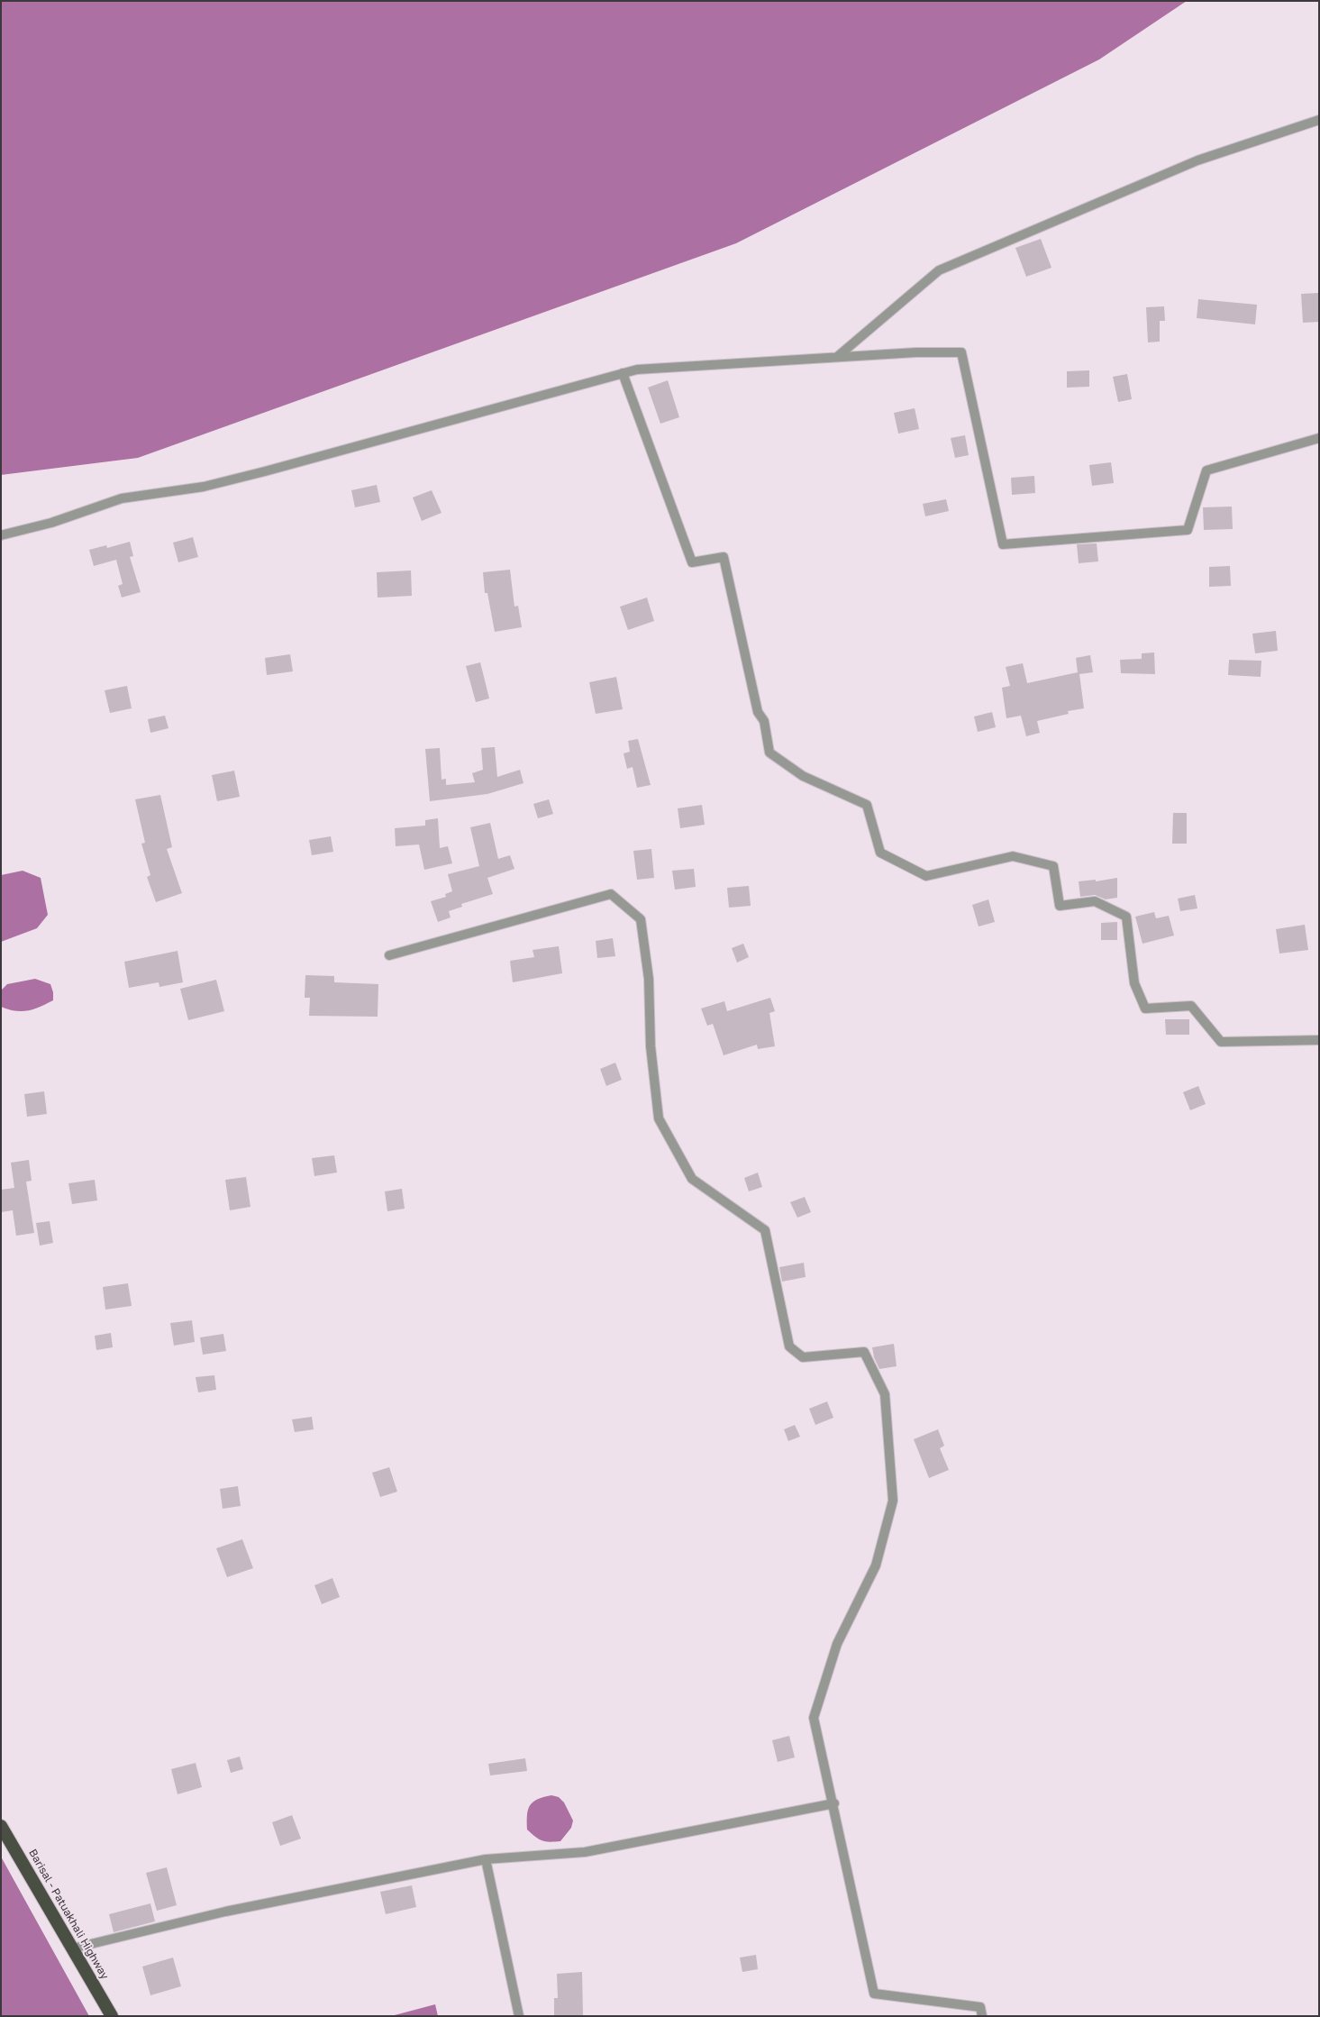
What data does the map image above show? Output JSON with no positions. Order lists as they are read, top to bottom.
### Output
{
  "streets": {
    "highway": ["Barisal - Patuakhali Highway"]
  }
}
